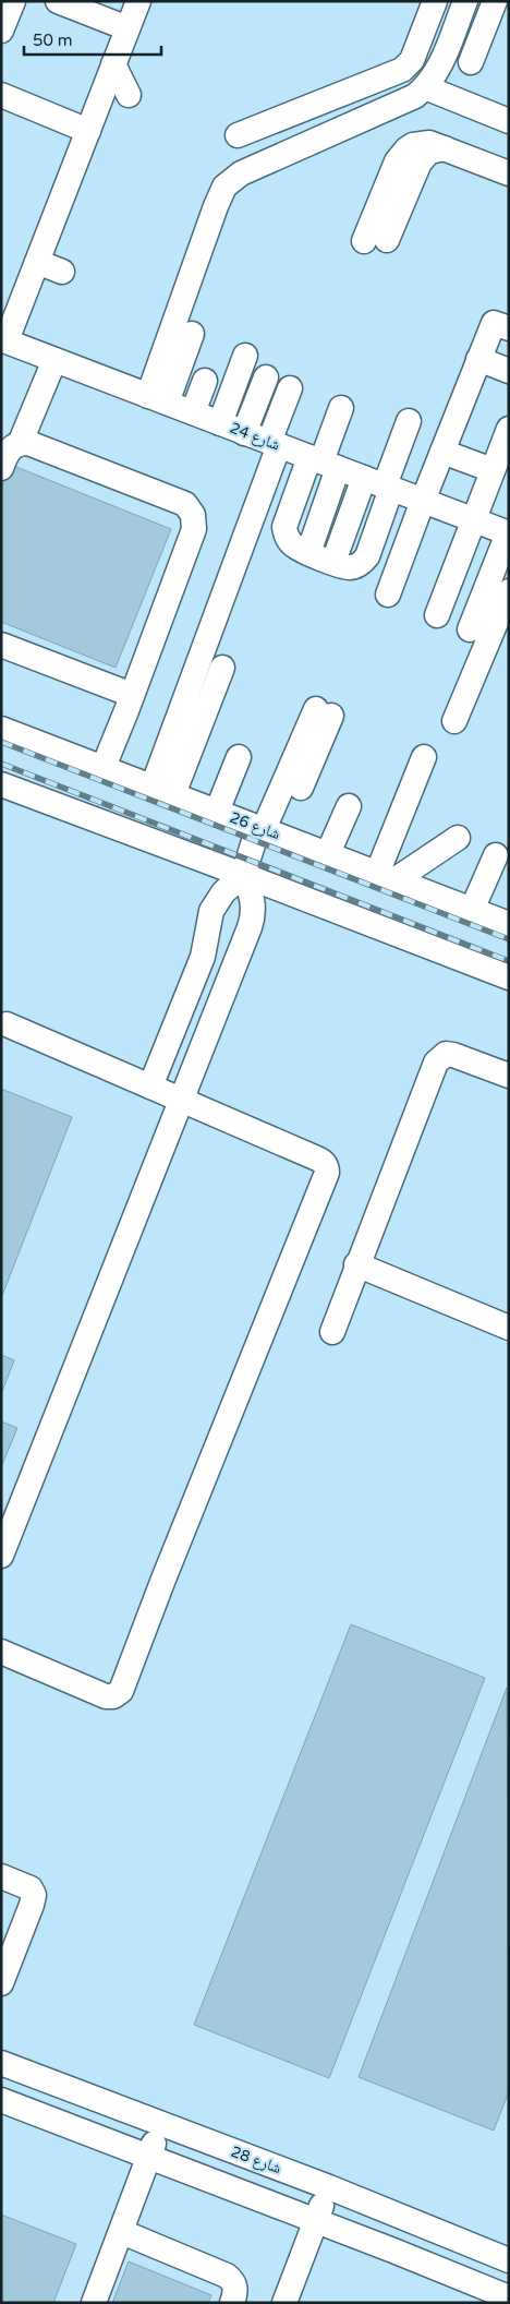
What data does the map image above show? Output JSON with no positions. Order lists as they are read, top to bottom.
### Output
{
  "streets": {
    "street": ["شارع 24", "شارع 26", "شارع 28"]
  },
  "scale_bar": "50 m"
}
